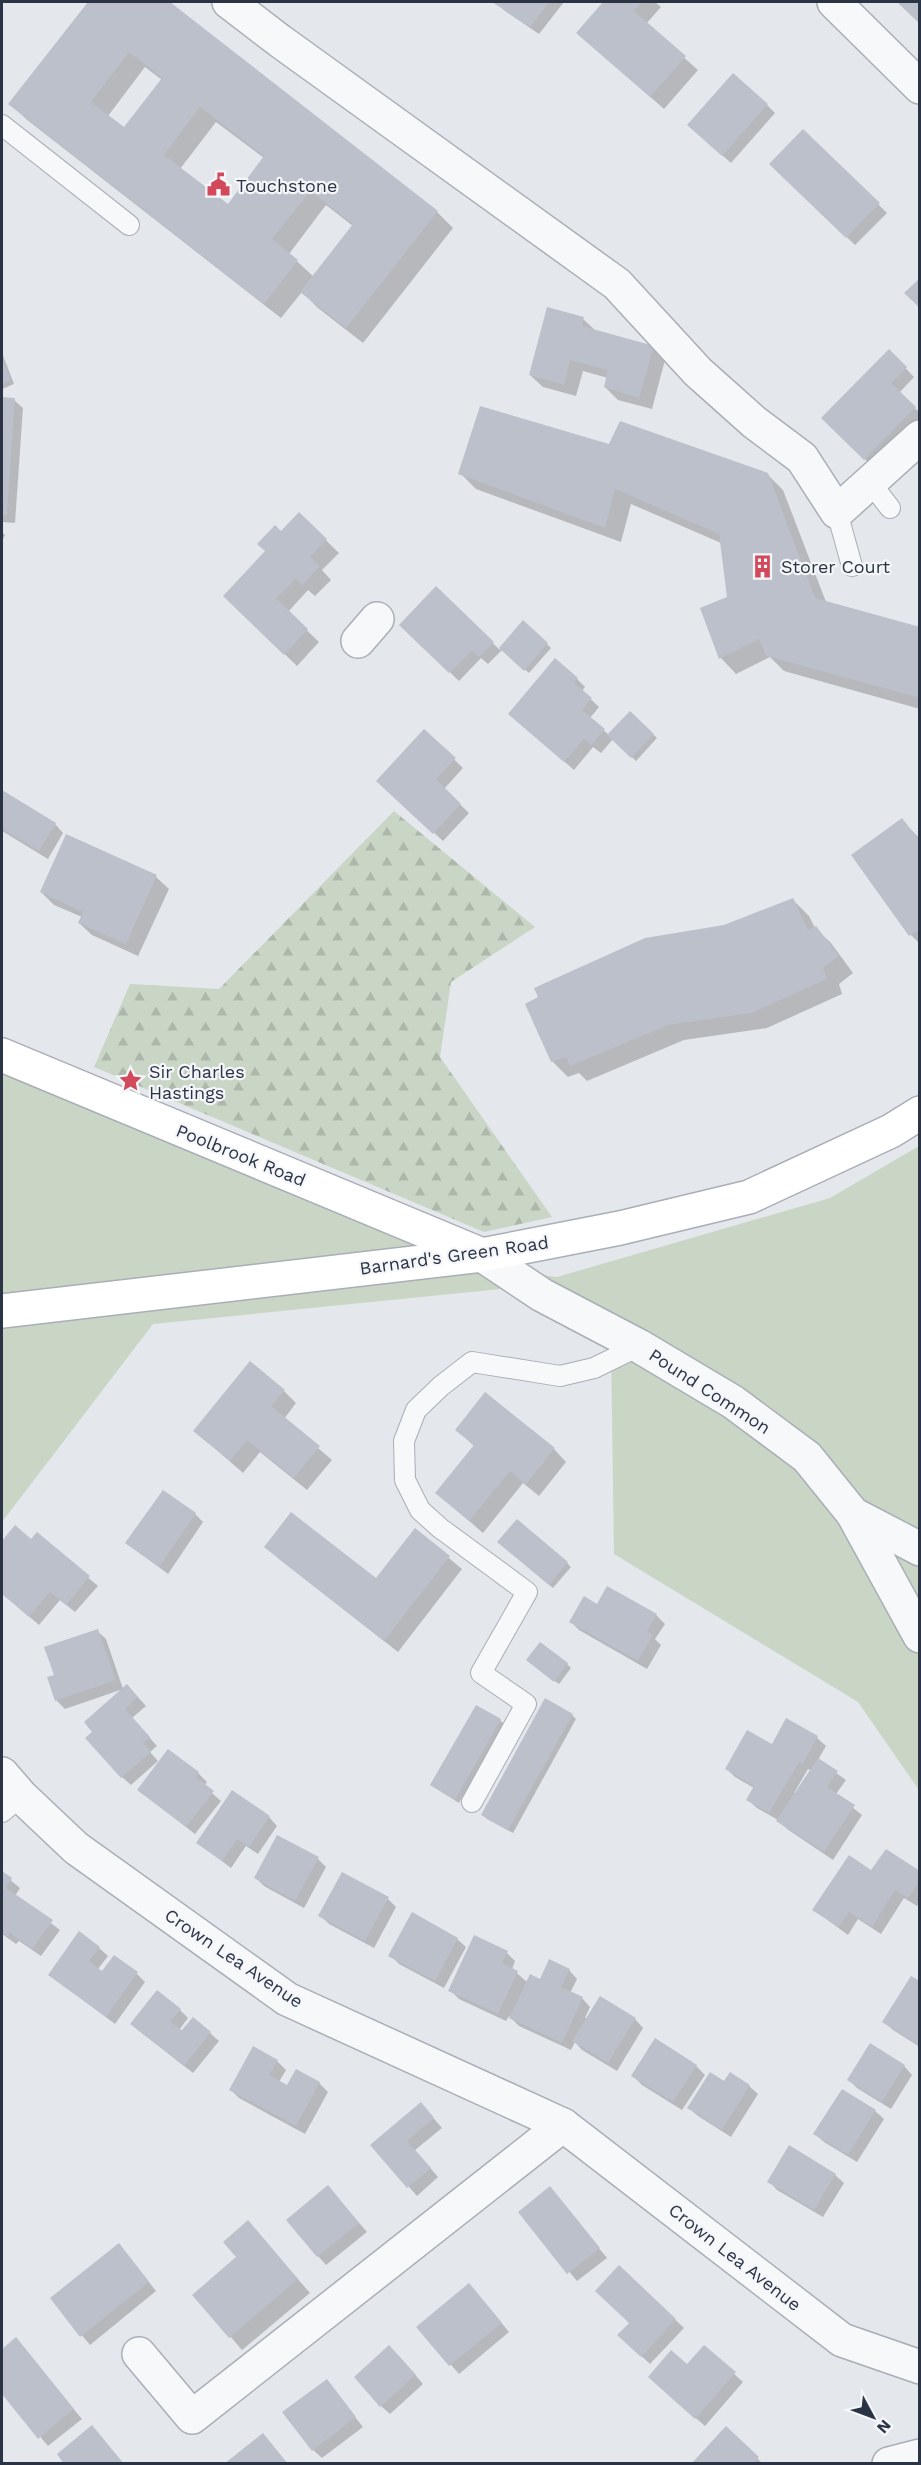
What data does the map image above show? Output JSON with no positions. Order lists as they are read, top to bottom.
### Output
{
  "streets": {
    "main road": ["Poolbrook Road", "Barnard's Green Road"],
    "street": ["Pound Common", "Crown Lea Avenue"]
  },
  "crossings": [
    ["Poolbrook Road", "Barnard's Green Road"],
    ["Poolbrook Road", "Pound Common"],
    ["Barnard's Green Road", "Pound Common"]
  ],
  "places": {
    "public building": ["Touchstone"],
    "building": ["Storer Court"],
    "place": ["Sir Charles Hastings"]
  },
  "north": "bottom right"
}
